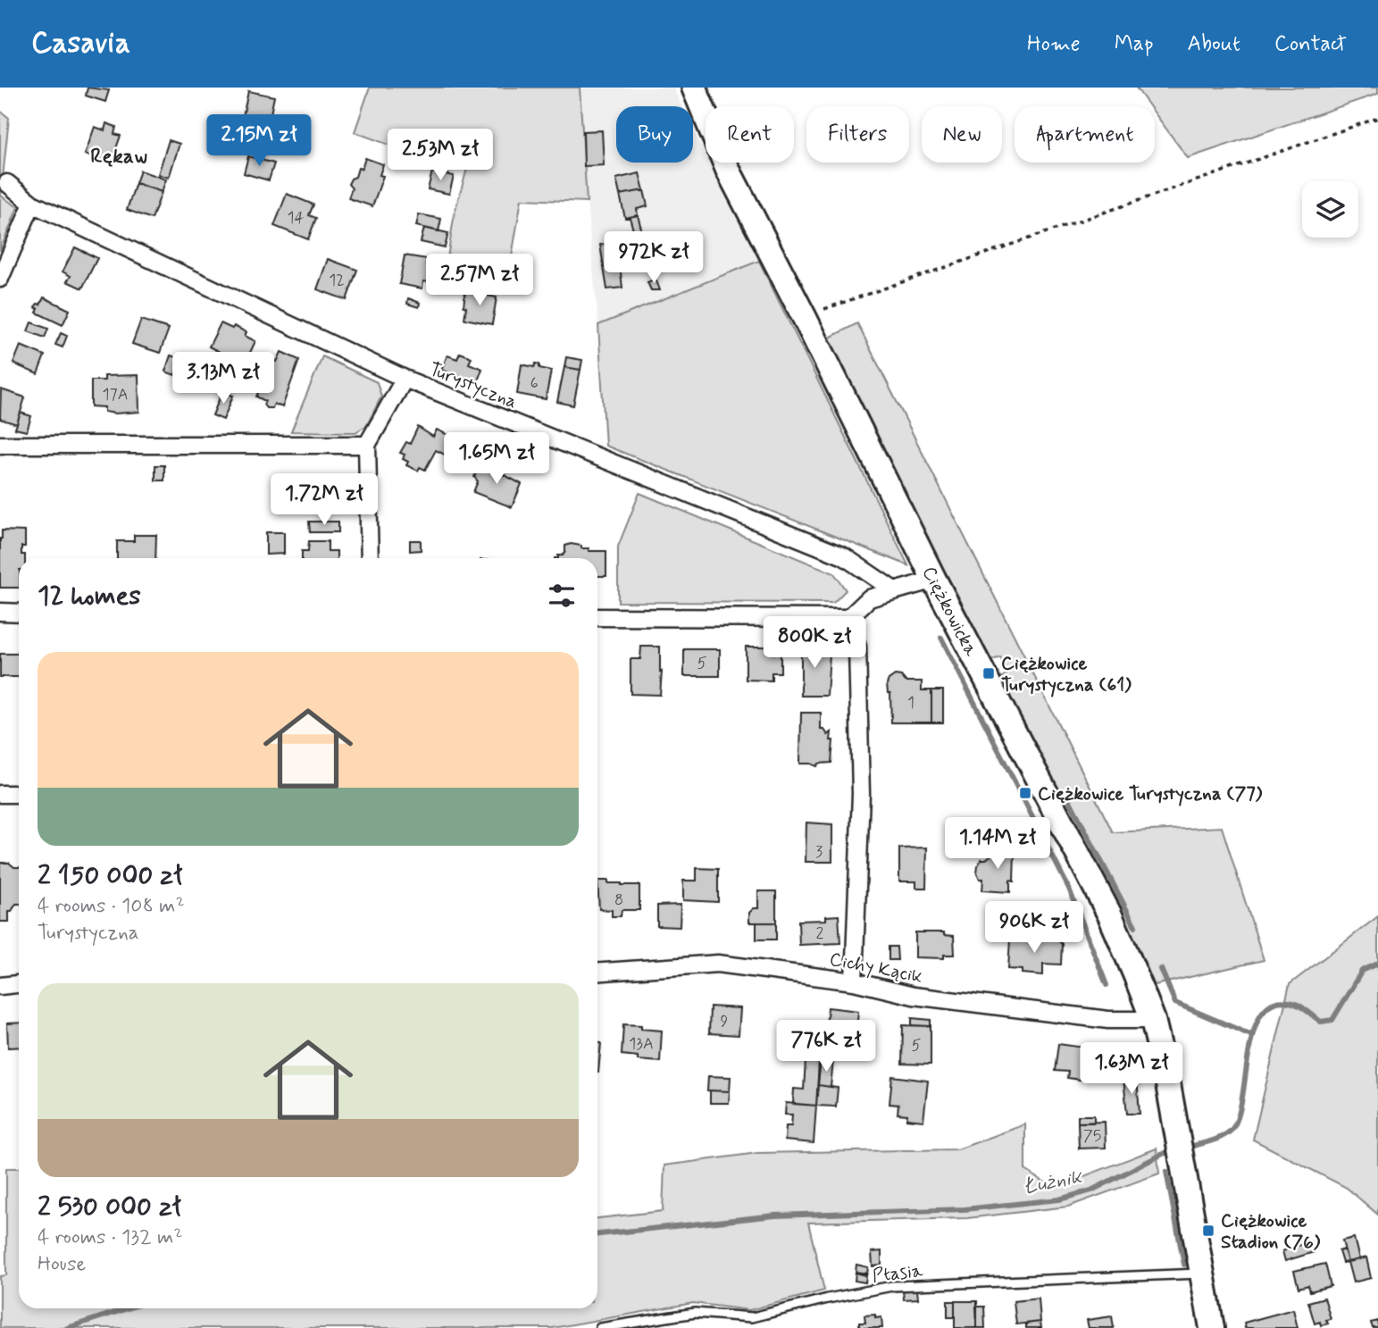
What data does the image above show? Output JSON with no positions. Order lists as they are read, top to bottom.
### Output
{
  "streets": {
    "street": ["Turystyczna", "Ciężkowicka", "Cichy Kącik"],
    "lane": ["Ptasia"]
  },
  "crossings": [
    ["Ciężkowicka", "Cichy Kącik"],
    ["Ciężkowicka", "Ptasia"]
  ],
  "districts": ["Rękaw"],
  "water": ["Łużnik"],
  "places": {
    "transit": ["Ciężkowice Turystyczna (61)", "Ciężkowice Turystyczna (77)", "Ciężkowice Stadion (76)"]
  },
  "house_numbers": [
    "14",
    "12",
    "6",
    "17A",
    "5",
    "1",
    "3",
    "8",
    "2",
    "9",
    "13A",
    "5",
    "75"
  ],
  "page": {
    "header": "Casavia",
    "nav": [
      "Home",
      "Map",
      "About",
      "Contact"
    ],
    "chip": [
      "Buy",
      "Rent",
      "Filters",
      "New",
      "Apartment"
    ],
    "price": [
      "2.15M zł",
      "2.53M zł",
      "972K zł",
      "2.57M zł",
      "3.13M zł",
      "1.65M zł",
      "1.72M zł",
      "800K zł",
      "1.14M zł",
      "906K zł",
      "776K zł",
      "1.63M zł"
    ],
    "heading": "12 homes",
    "list": [
      {
        "name": "2 150 000 zł",
        "note": "4 rooms · 108 m² · Turystyczna"
      },
      {
        "name": "2 530 000 zł",
        "note": "4 rooms · 132 m² · House"
      }
    ]
  }
}
